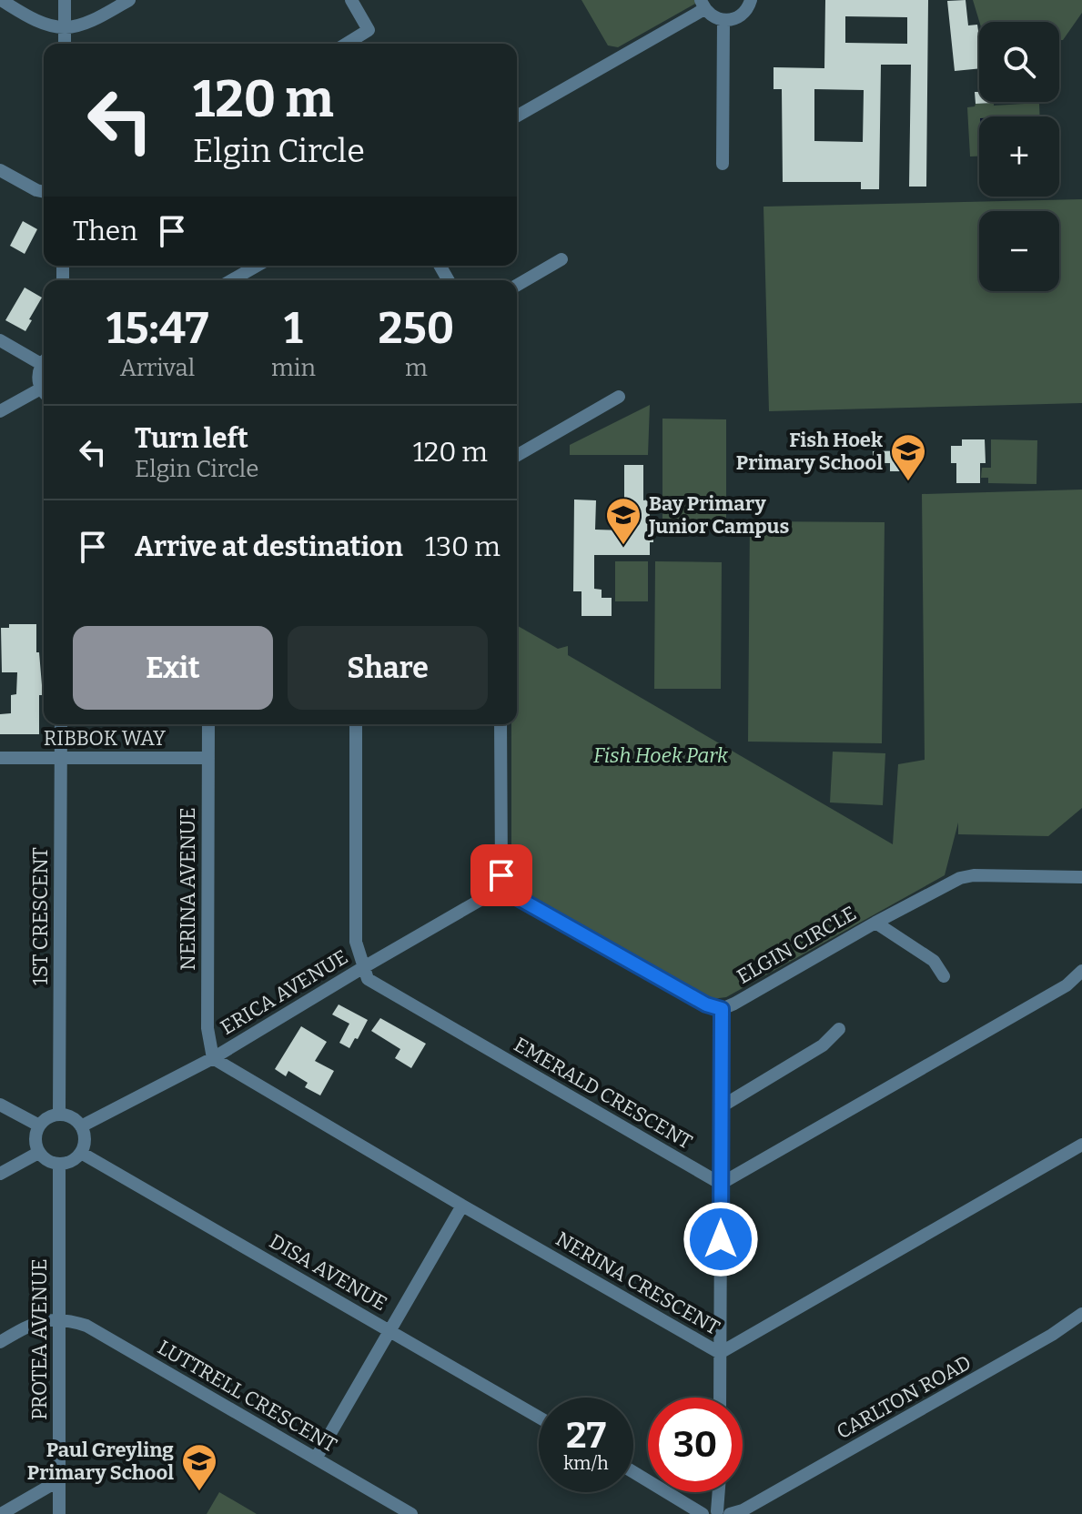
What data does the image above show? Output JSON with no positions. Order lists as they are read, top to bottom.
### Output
{
  "streets": {
    "street": [
      "RIBBOK WAY",
      "NERINA AVENUE",
      "1ST CRESCENT",
      "ELGIN CIRCLE",
      "ERICA AVENUE",
      "EMERALD CRESCENT",
      "DISA AVENUE",
      "NERINA CRESCENT",
      "PROTEA AVENUE",
      "LUTTRELL CRESCENT",
      "CARLTON ROAD"
    ]
  },
  "crossings": [
    ["RIBBOK WAY", "NERINA AVENUE"],
    ["RIBBOK WAY", "1ST CRESCENT"],
    ["NERINA AVENUE", "ERICA AVENUE"],
    ["NERINA AVENUE", "NERINA CRESCENT"],
    ["1ST CRESCENT", "ERICA AVENUE"],
    ["1ST CRESCENT", "DISA AVENUE"],
    ["1ST CRESCENT", "PROTEA AVENUE"],
    ["ERICA AVENUE", "EMERALD CRESCENT"],
    ["ERICA AVENUE", "DISA AVENUE"],
    ["ERICA AVENUE", "NERINA CRESCENT"],
    ["ERICA AVENUE", "PROTEA AVENUE"],
    ["DISA AVENUE", "PROTEA AVENUE"],
    ["PROTEA AVENUE", "LUTTRELL CRESCENT"]
  ],
  "parks": ["Fish Hoek Park"],
  "places": {
    "school or university": ["Fish Hoek Primary School", "Bay Primary Junior Campus", "Paul Greyling Primary School"]
  },
  "page": {
    "map_buttons": ["+", "−"],
    "turn": ["120 m", "Elgin Circle"],
    "then": "Then",
    "eta": [
      "15:47",
      "Arrival",
      "1",
      "min",
      "250",
      "m"
    ],
    "list": [
      {
        "name": "Turn left",
        "note": "Elgin Circle",
        "value": "120 m"
      },
      {
        "name": "Arrive at destination",
        "value": "130 m"
      }
    ],
    "buttons": ["Exit", "Share"],
    "speed": "27 km/h",
    "limit": "30"
  }
}
